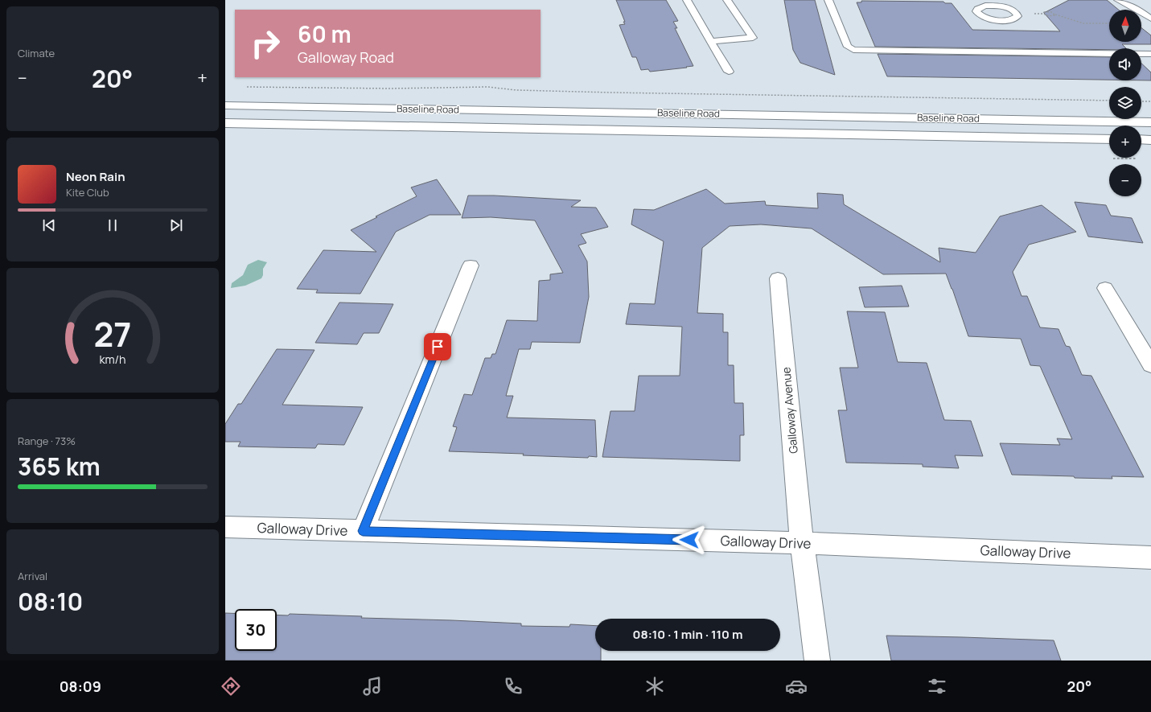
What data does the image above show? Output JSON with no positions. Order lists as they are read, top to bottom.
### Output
{
  "streets": {
    "main road": ["Baseline Road", "Galloway Avenue", "Galloway Drive"]
  },
  "crossings": [
    ["Galloway Avenue", "Galloway Drive"]
  ],
  "north": "top",
  "page": {
    "tile": [
      "Climate",
      ["Range · 73%", "365 km"],
      ["Arrival", "08:10"]
    ],
    "map_buttons": ["+", "−"],
    "turn": ["60 m", "Galloway Road"],
    "heat": ["−", "20°", "+"],
    "song": ["Neon Rain", "Kite Club"],
    "limit": "30",
    "trip": "08:10 · 1 min · 110 m",
    "tabs": ["08:09", "20°"],
    "gauge": ["27", "km/h"]
  }
}
